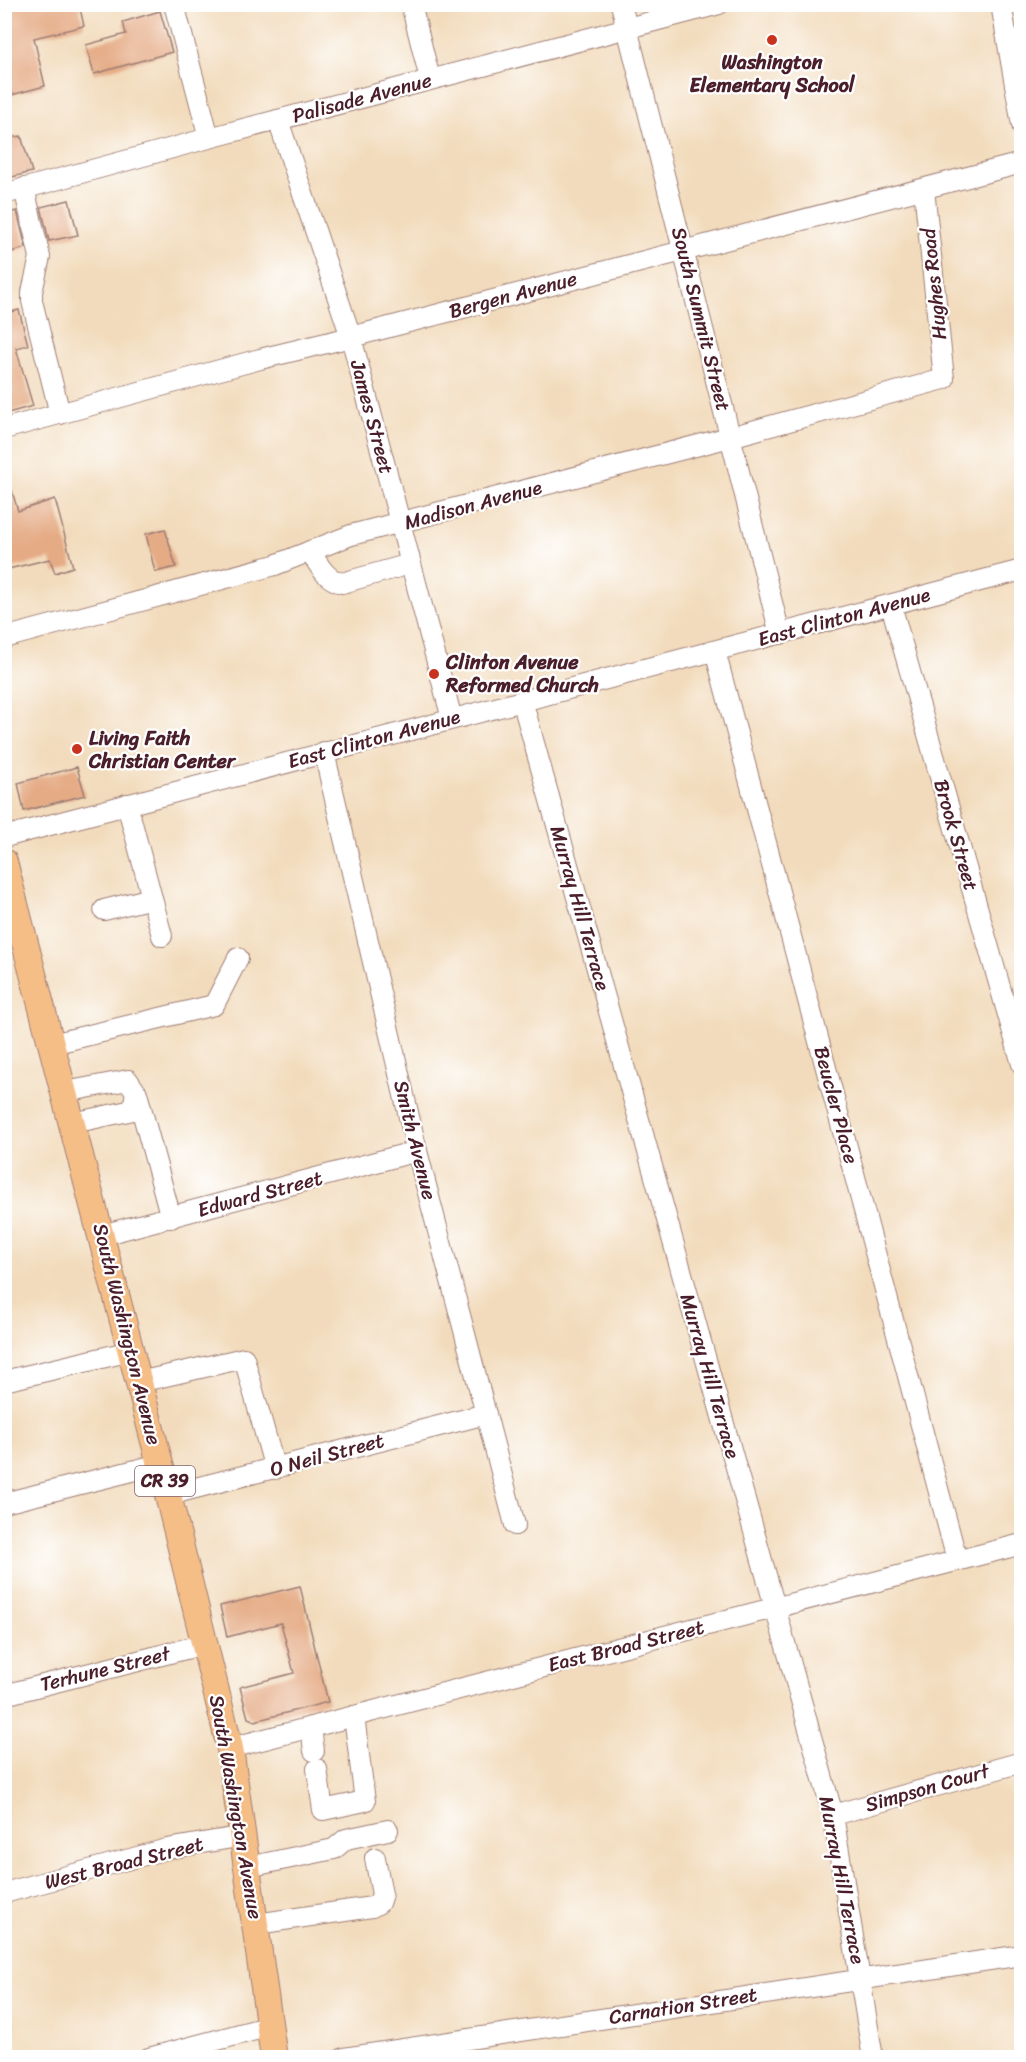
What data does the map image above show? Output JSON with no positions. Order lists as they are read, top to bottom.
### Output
{
  "streets": {
    "main road": ["South Washington Avenue", "CR 39"],
    "street": [
      "Palisade Avenue",
      "Hughes Road",
      "Bergen Avenue",
      "South Summit Street",
      "James Street",
      "Madison Avenue",
      "East Clinton Avenue",
      "Brook Street",
      "Murray Hill Terrace",
      "Beucler Place",
      "Smith Avenue",
      "Edward Street",
      "O Neil Street",
      "East Broad Street",
      "Terhune Street",
      "Simpson Court",
      "West Broad Street",
      "Carnation Street"
    ]
  },
  "crossings": [
    ["Palisade Avenue", "South Summit Street"],
    ["Palisade Avenue", "James Street"],
    ["Hughes Road", "Bergen Avenue"],
    ["Hughes Road", "Madison Avenue"],
    ["Bergen Avenue", "South Summit Street"],
    ["Bergen Avenue", "James Street"],
    ["South Summit Street", "Madison Avenue"],
    ["South Summit Street", "East Clinton Avenue"],
    ["James Street", "Madison Avenue"],
    ["James Street", "East Clinton Avenue"],
    ["East Clinton Avenue", "Brook Street"],
    ["East Clinton Avenue", "Murray Hill Terrace"],
    ["East Clinton Avenue", "Beucler Place"],
    ["East Clinton Avenue", "Smith Avenue"],
    ["Murray Hill Terrace", "East Broad Street"],
    ["Murray Hill Terrace", "Simpson Court"],
    ["Murray Hill Terrace", "Carnation Street"],
    ["Beucler Place", "East Broad Street"],
    ["Smith Avenue", "Edward Street"],
    ["Smith Avenue", "O Neil Street"],
    ["Edward Street", "South Washington Avenue"],
    ["South Washington Avenue", "O Neil Street"],
    ["South Washington Avenue", "East Broad Street"],
    ["South Washington Avenue", "Terhune Street"],
    ["South Washington Avenue", "West Broad Street"]
  ],
  "places": ["Washington Elementary School", "Clinton Avenue Reformed Church", "Living Faith Christian Center"]
}
